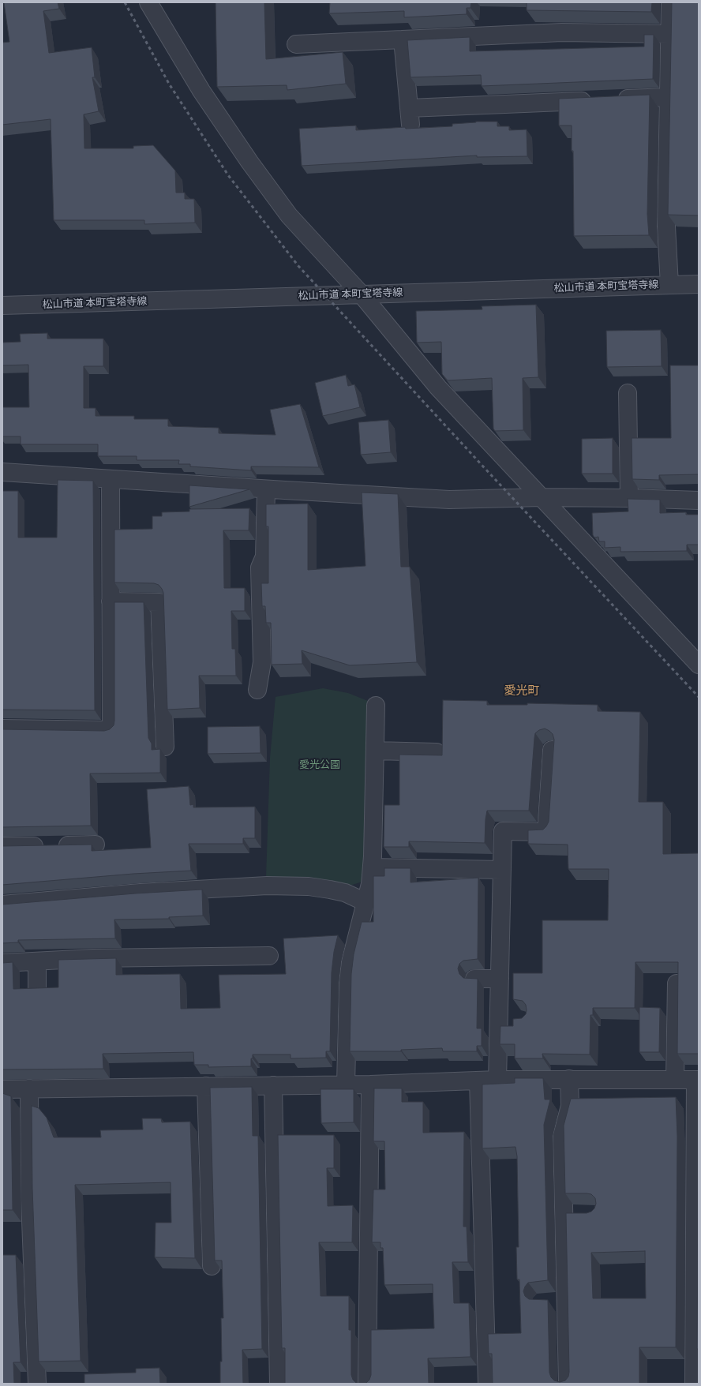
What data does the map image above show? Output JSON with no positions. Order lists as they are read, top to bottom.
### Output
{
  "streets": {
    "street": ["松山市道 本町宝塔寺線"]
  },
  "districts": ["愛光町"],
  "parks": ["愛光公園"]
}
